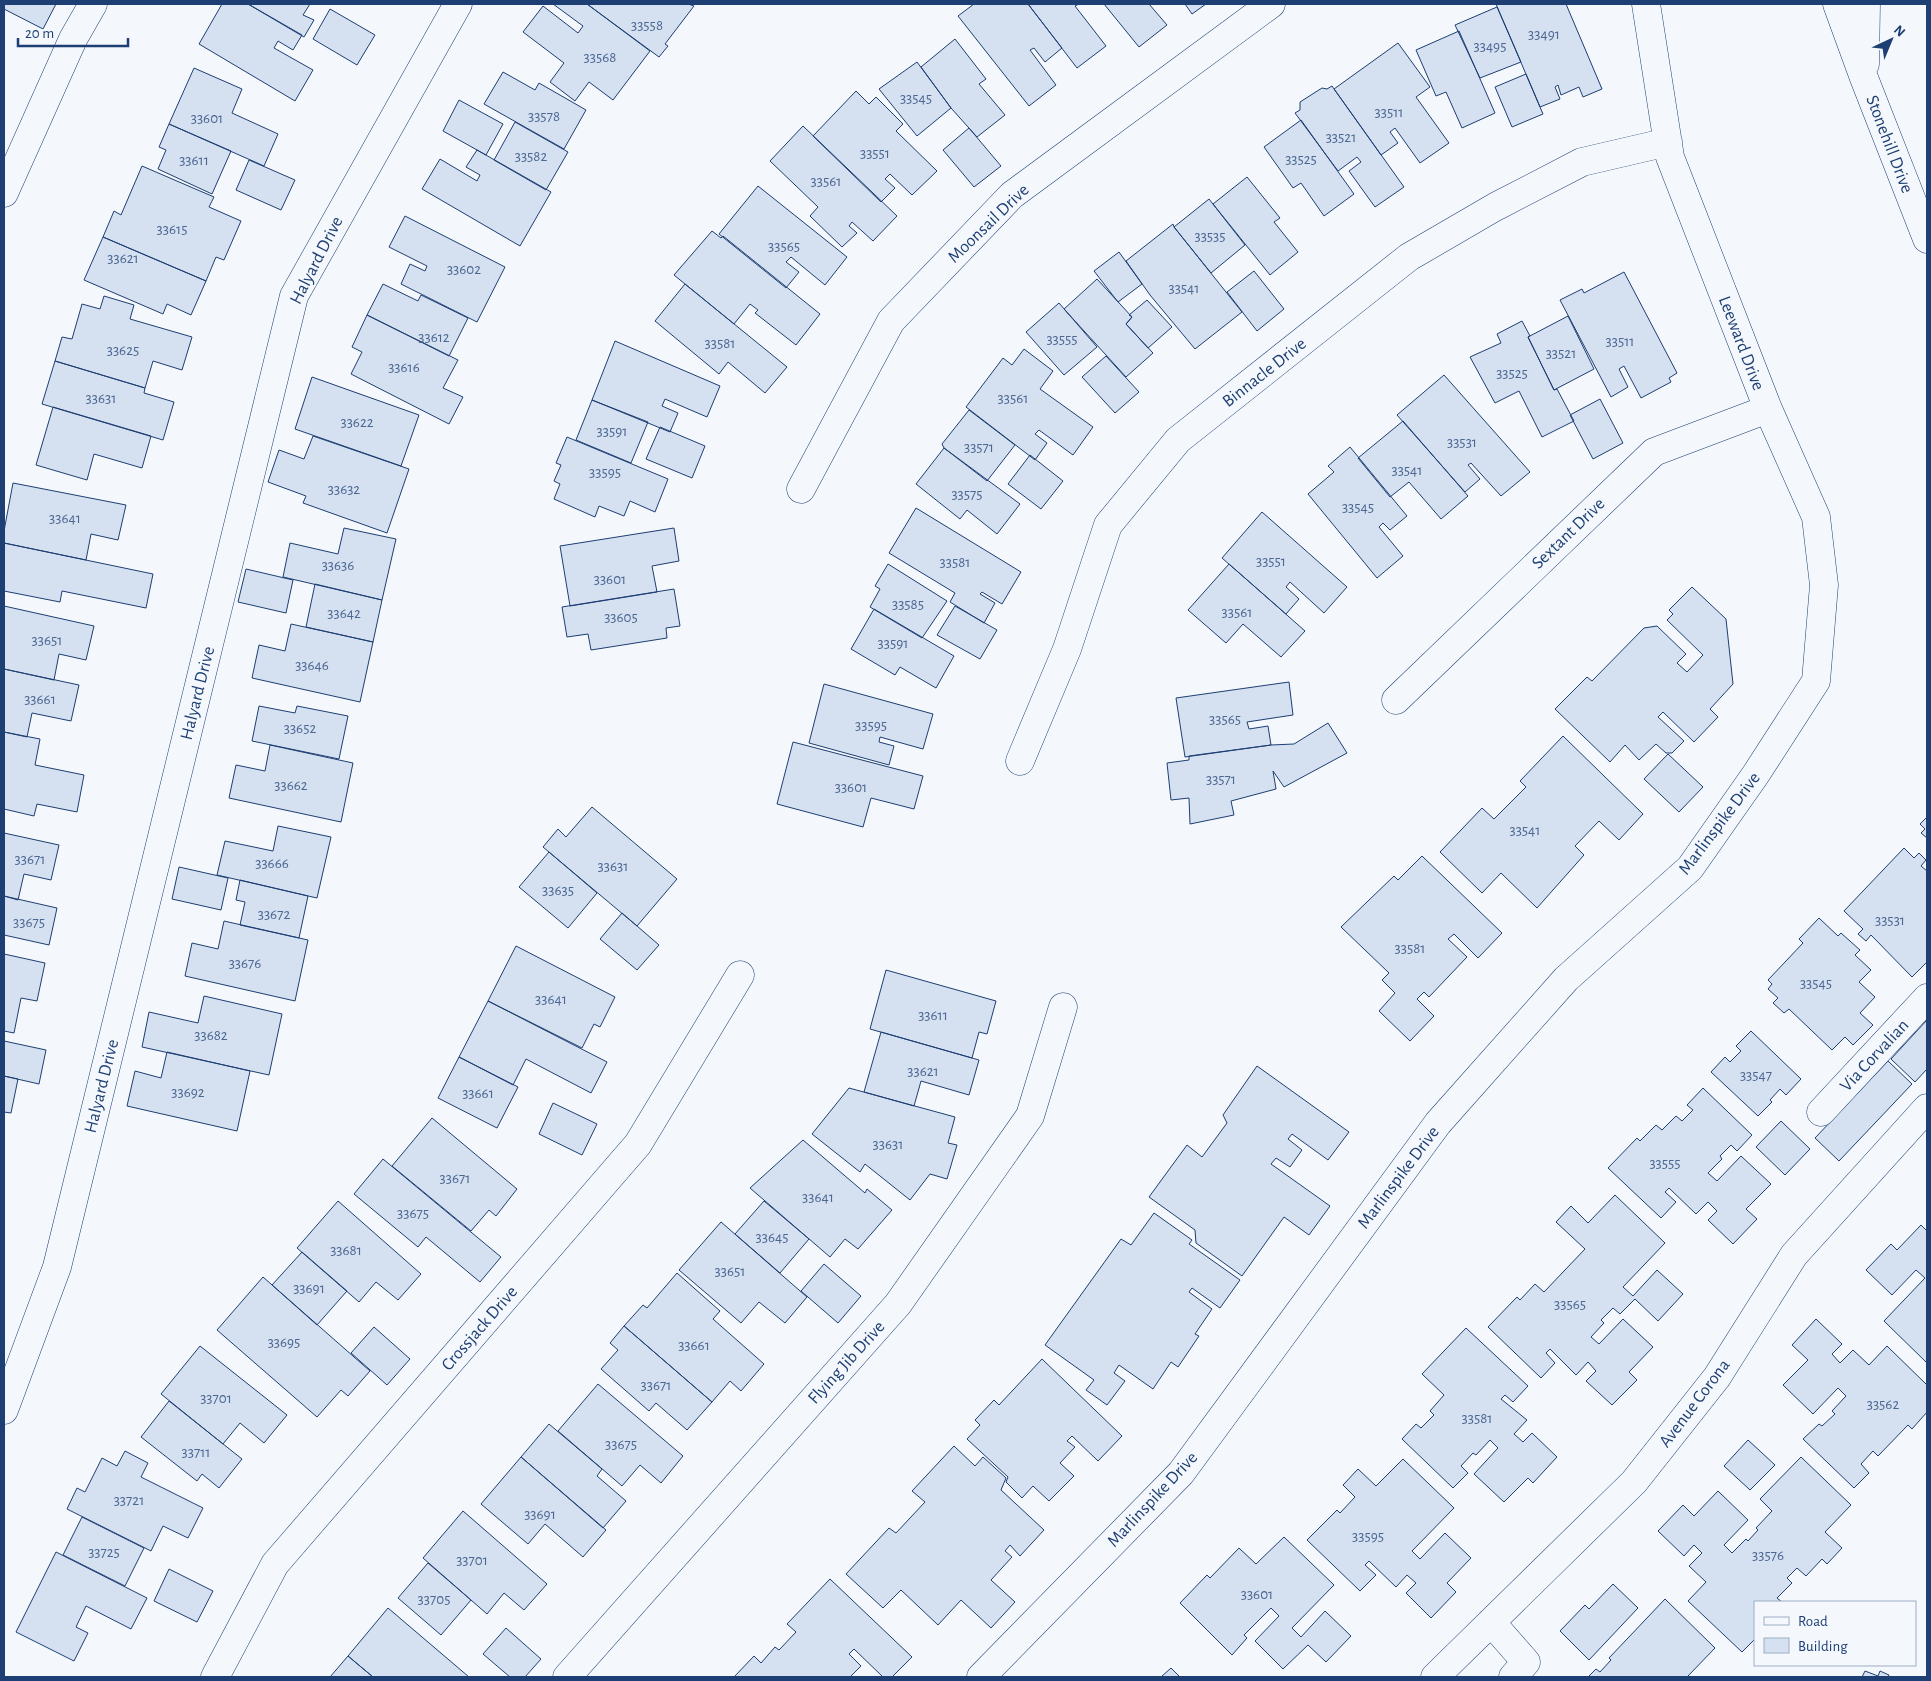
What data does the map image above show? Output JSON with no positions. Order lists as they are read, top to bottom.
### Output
{
  "streets": {
    "street": [
      "Stonehill Drive",
      "Moonsail Drive",
      "Halyard Drive",
      "Leeward Drive",
      "Binnacle Drive",
      "Sextant Drive",
      "Marlinspike Drive",
      "Via Corvalian",
      "Crossjack Drive",
      "Flying Jib Drive",
      "Avenue Corona"
    ]
  },
  "crossings": [
    ["Leeward Drive", "Binnacle Drive"],
    ["Leeward Drive", "Sextant Drive"],
    ["Leeward Drive", "Marlinspike Drive"]
  ],
  "house_numbers": [
    "33558",
    "33491",
    "33495",
    "33568",
    "33545",
    "33511",
    "33578",
    "33601",
    "33521",
    "33551",
    "33582",
    "33525",
    "33611",
    "33561",
    "33615",
    "33535",
    "33565",
    "33621",
    "33602",
    "33541",
    "33612",
    "33555",
    "33511",
    "33581",
    "33625",
    "33521",
    "33616",
    "33525",
    "33631",
    "33561",
    "33622",
    "33591",
    "33531",
    "33571",
    "33541",
    "33595",
    "33632",
    "33575",
    "33545",
    "33641",
    "33551",
    "33581",
    "33636",
    "33601",
    "33585",
    "33561",
    "33642",
    "33605",
    "33651",
    "33591",
    "33646",
    "33661",
    "33565",
    "33595",
    "33652",
    "33571",
    "33662",
    "33601",
    "33541",
    "33671",
    "33666",
    "33631",
    "33635",
    "33672",
    "33531",
    "33675",
    "33581",
    "33676",
    "33545",
    "33641",
    "33611",
    "33682",
    "33621",
    "33547",
    "33692",
    "33661",
    "33631",
    "33555",
    "33671",
    "33641",
    "33675",
    "33645",
    "33681",
    "33651",
    "33691",
    "33565",
    "33695",
    "33661",
    "33671",
    "33701",
    "33562",
    "33581",
    "33675",
    "33711",
    "33721",
    "33691",
    "33595",
    "33725",
    "33576",
    "33701",
    "33601",
    "33705"
  ],
  "legend": ["Road", "Building"],
  "scale_bar": "20 m",
  "north": "top right"
}
